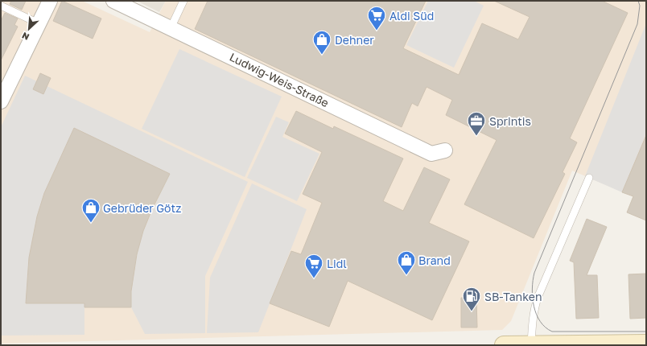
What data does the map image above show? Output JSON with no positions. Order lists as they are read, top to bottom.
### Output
{
  "streets": {
    "street": ["Ludwig-Weis-Straße"]
  },
  "places": {
    "supermarket": ["Aldi Süd", "Lidl"],
    "shop": ["Dehner", "Gebrüder Götz", "Brand"],
    "office": ["Sprintis"],
    "fuel station": ["SB-Tanken"]
  },
  "north": "bottom left"
}
